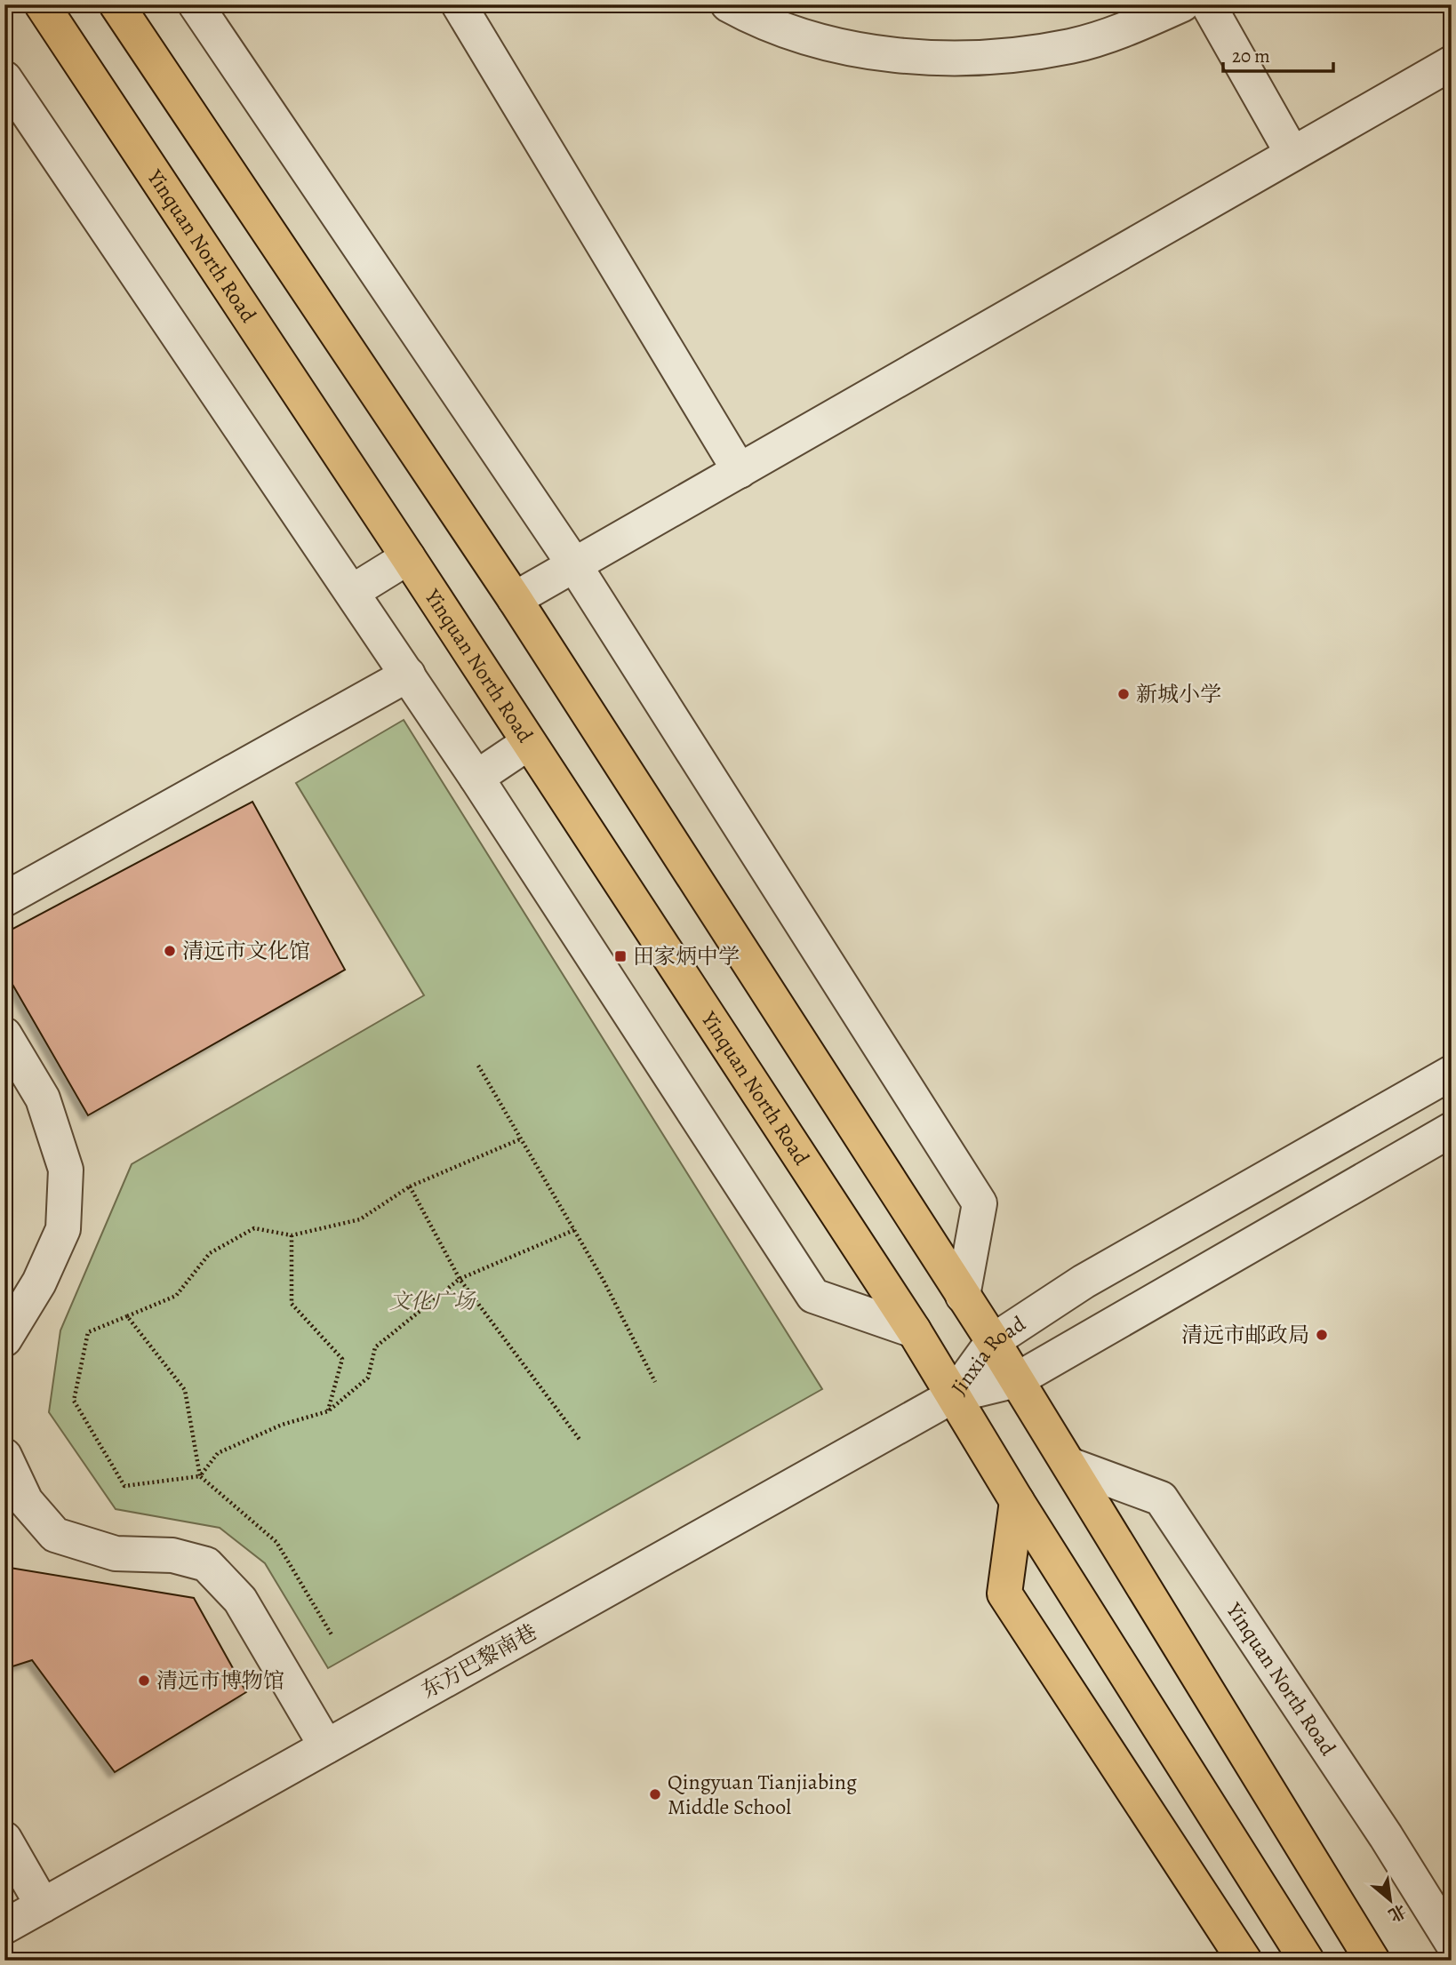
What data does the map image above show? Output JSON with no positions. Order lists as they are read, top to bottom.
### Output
{
  "streets": {
    "main road": ["Yinquan North Road"],
    "street": ["Jinxia Road", "东方巴黎南巷"]
  },
  "crossings": [
    ["Yinquan North Road", "Jinxia Road"],
    ["Yinquan North Road", "东方巴黎南巷"],
    ["Jinxia Road", "东方巴黎南巷"]
  ],
  "parks": ["文化广场"],
  "places": {
    "other": [
      "新城小学",
      "清远市文化馆",
      "清远市邮政局",
      "清远市博物馆",
      "Qingyuan Tianjiabing Middle School"
    ],
    "transit": ["田家炳中学"]
  },
  "scale_bar": "20 m",
  "north": "bottom right"
}
